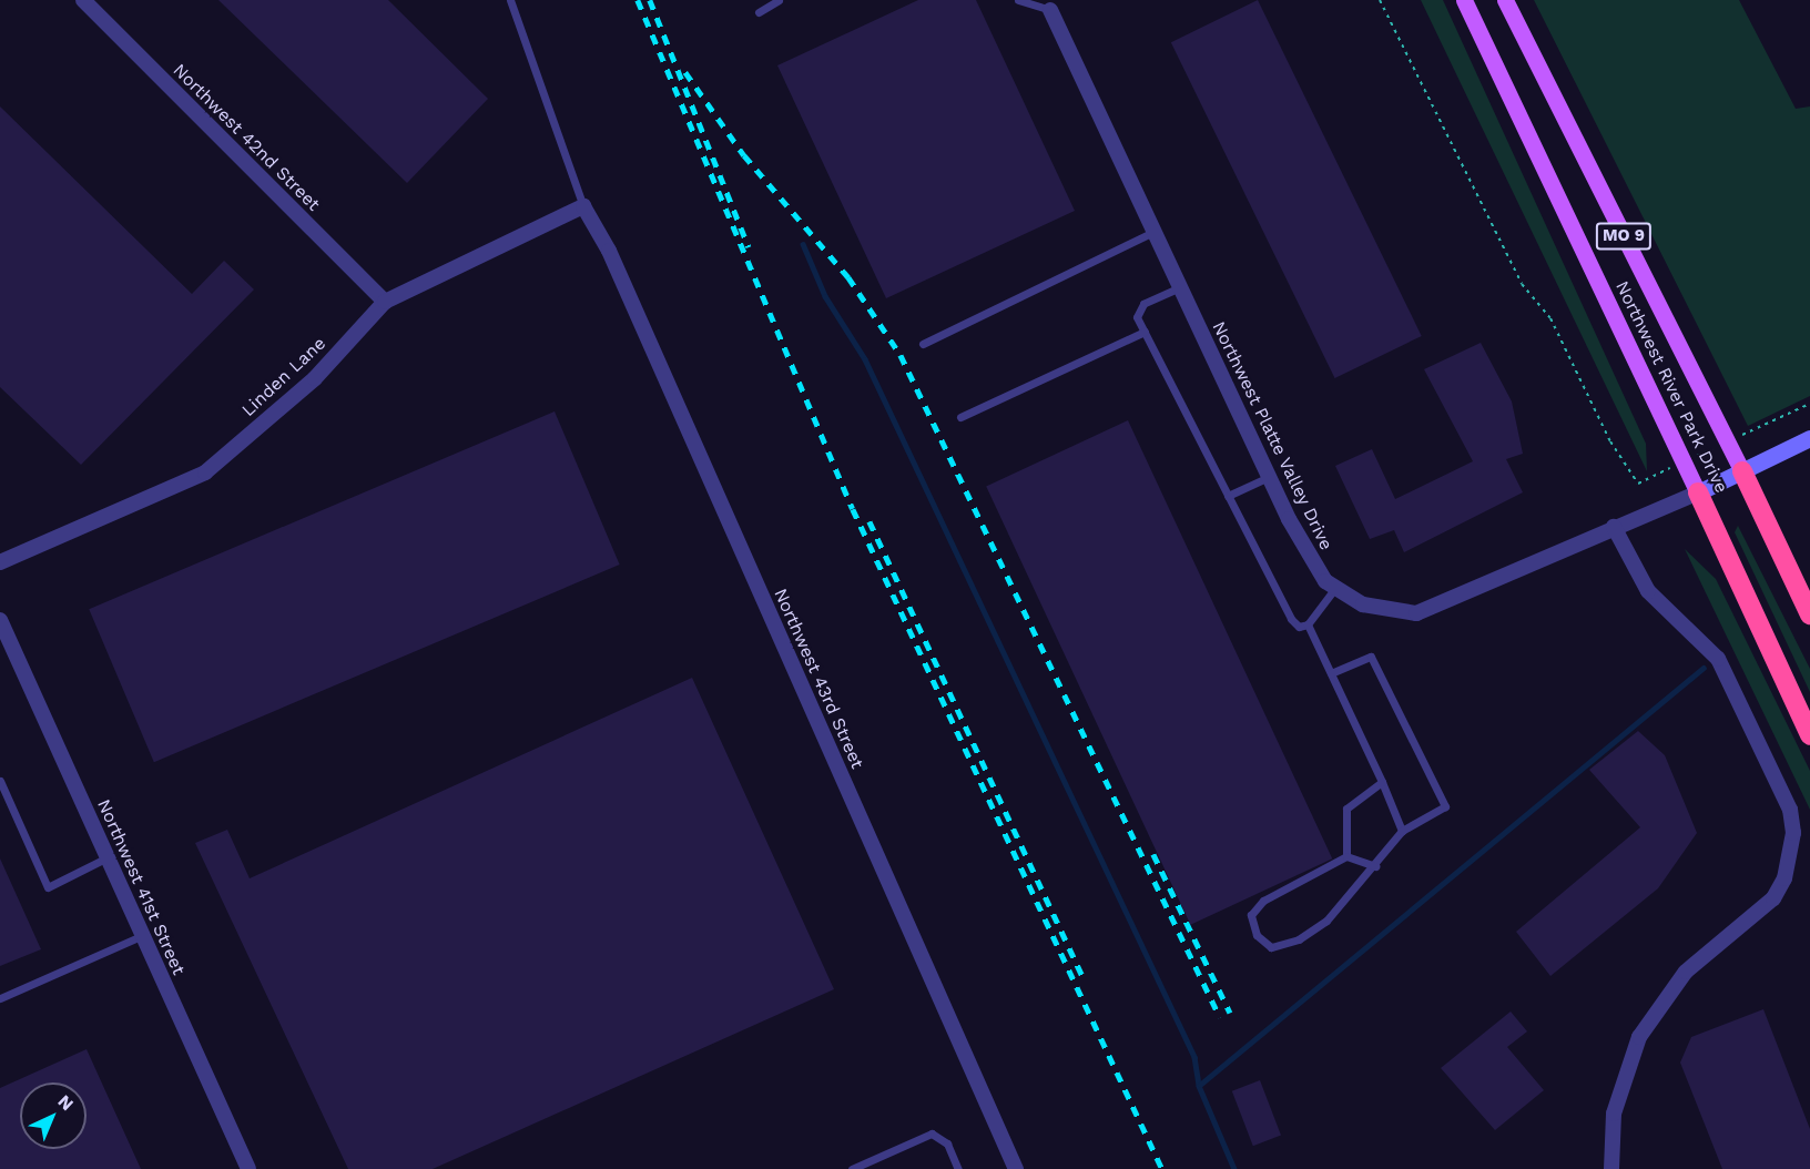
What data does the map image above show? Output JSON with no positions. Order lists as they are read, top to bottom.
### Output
{
  "streets": {
    "highway": ["MO 9", "Northwest River Park Drive"],
    "street": [
      "Northwest 42nd Street",
      "Linden Lane",
      "Northwest Platte Valley Drive",
      "Northwest 43rd Street",
      "Northwest 41st Street"
    ]
  },
  "crossings": [
    ["Northwest 42nd Street", "Linden Lane"],
    ["Linden Lane", "Northwest 43rd Street"],
    ["Northwest River Park Drive", "Northwest Platte Valley Drive"]
  ],
  "north": "top right"
}
